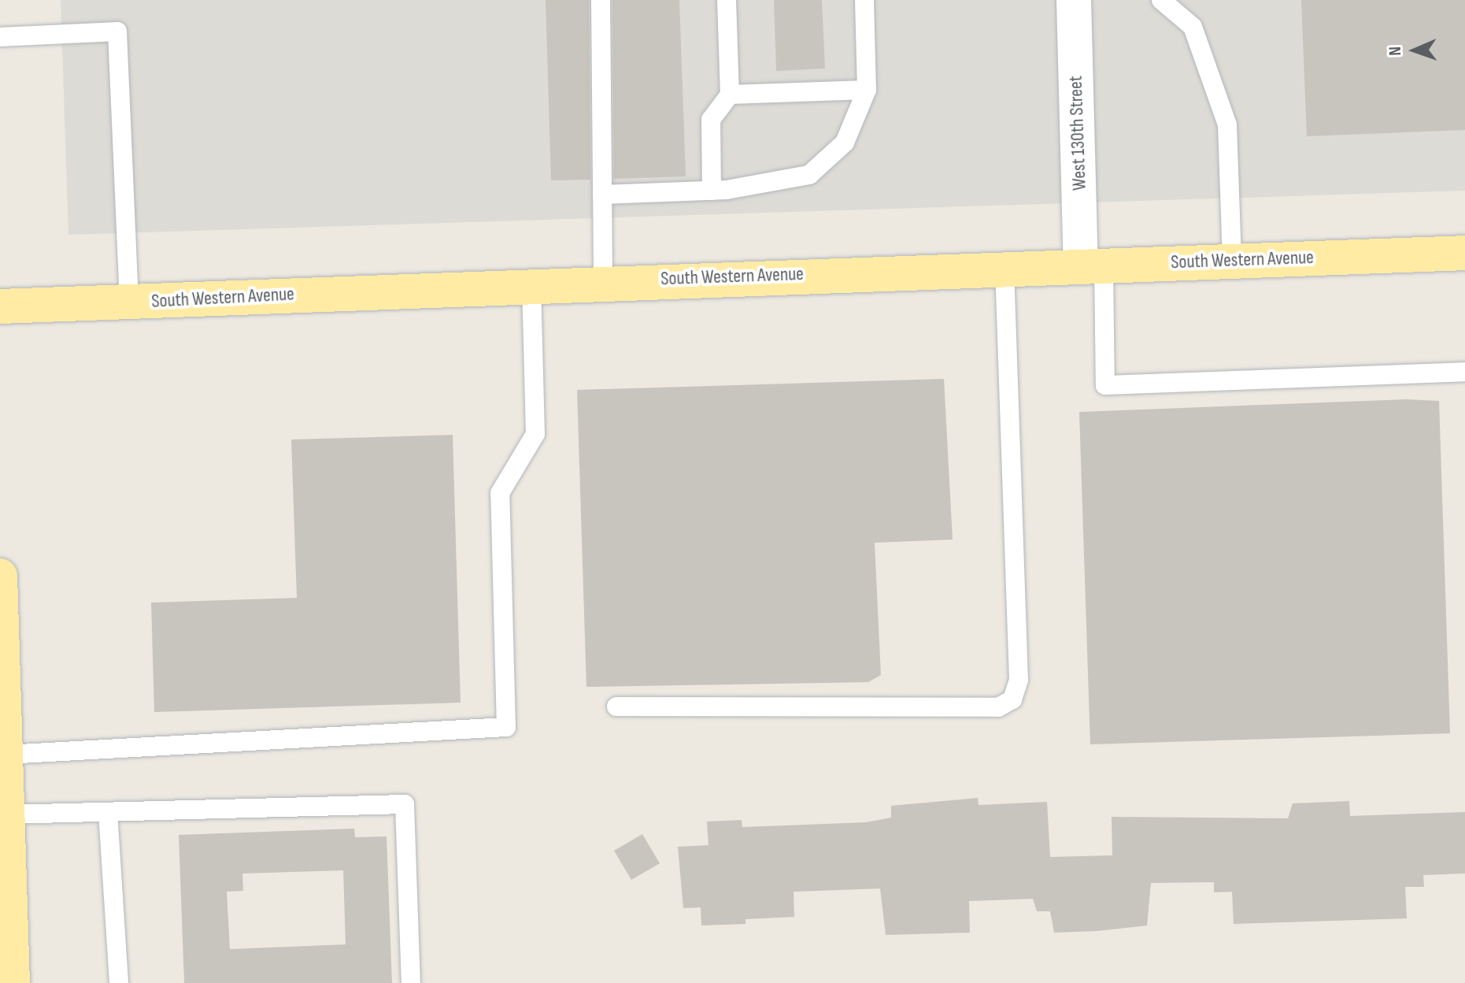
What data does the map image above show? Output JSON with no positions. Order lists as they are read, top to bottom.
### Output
{
  "streets": {
    "main road": ["South Western Avenue"],
    "street": ["West 130th Street"]
  },
  "crossings": [
    ["West 130th Street", "South Western Avenue"]
  ],
  "north": "left"
}
